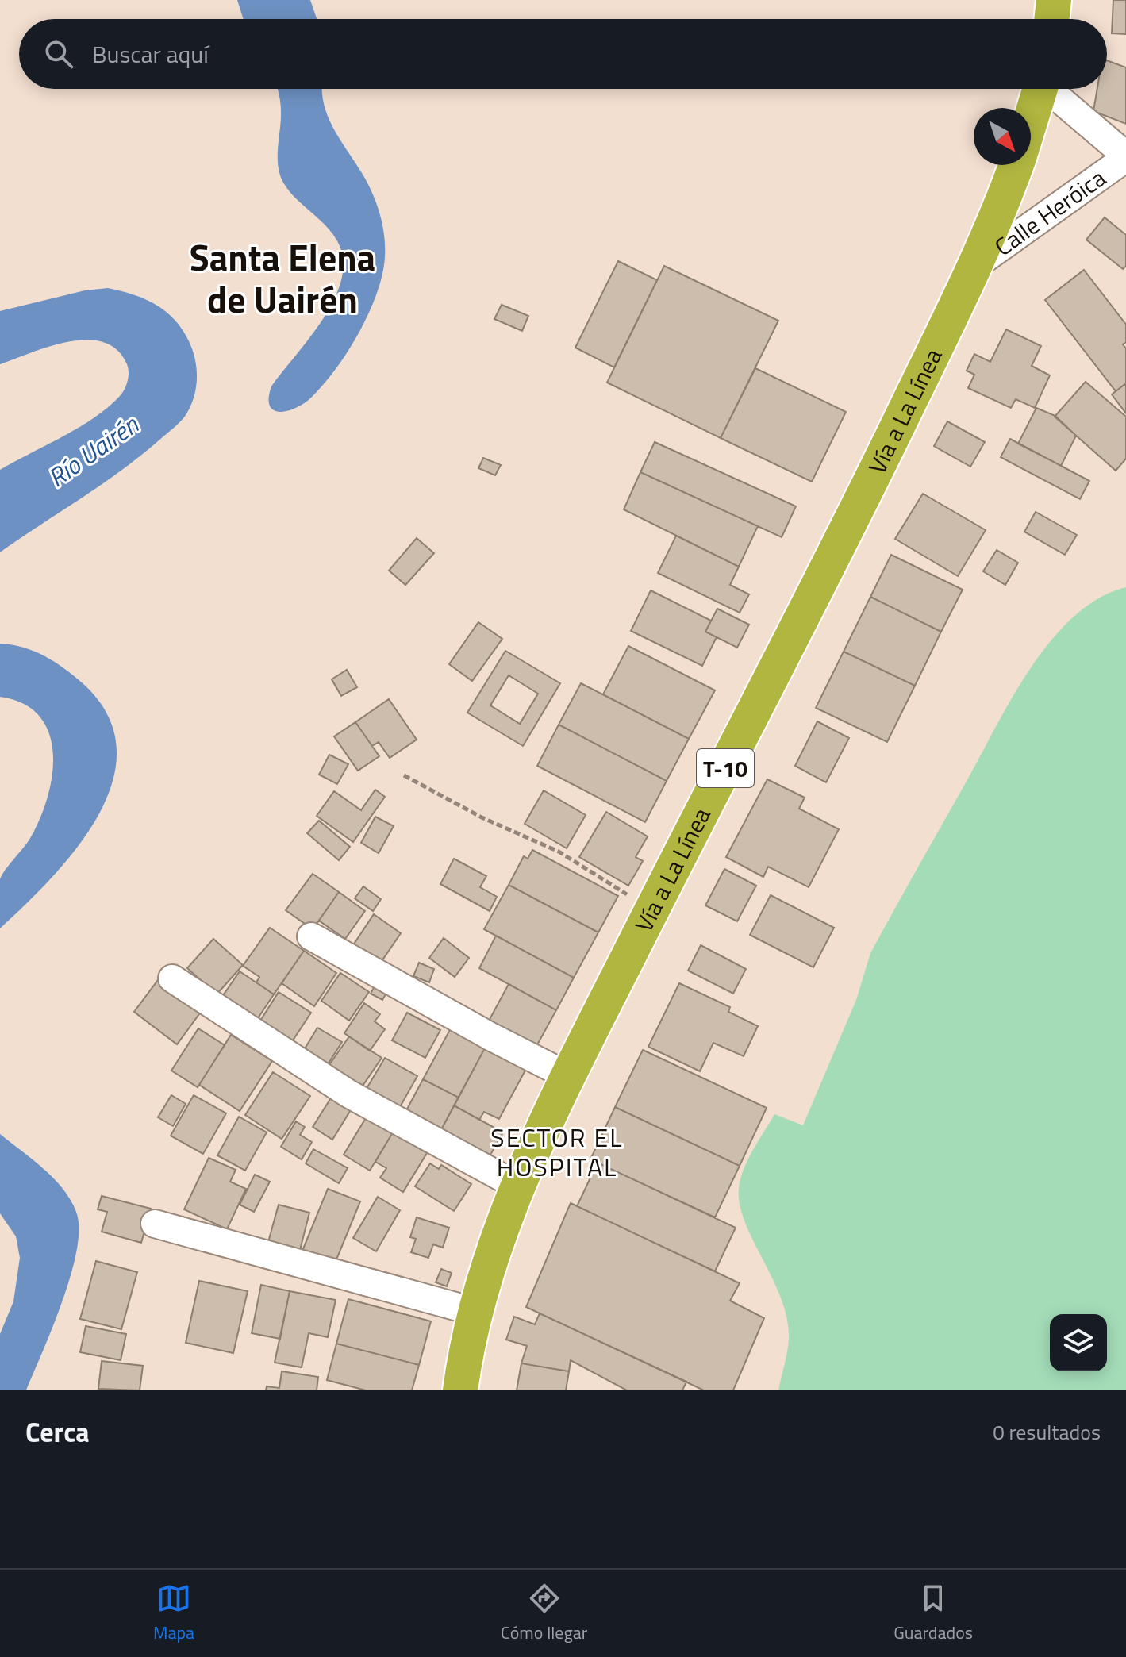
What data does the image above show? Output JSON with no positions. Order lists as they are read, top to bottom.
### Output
{
  "streets": {
    "highway": ["Vía a La Línea", "T-10"],
    "street": ["Calle Heróica"]
  },
  "crossings": [
    ["Calle Heróica", "Vía a La Línea"]
  ],
  "districts": ["Santa Elena de Uairén", "SECTOR EL HOSPITAL"],
  "water": ["Río Uairén"],
  "north": "bottom right",
  "page": {
    "search": "Buscar aquí",
    "heading": ["Cerca", "0 resultados"],
    "nav": ["Mapa", "Cómo llegar", "Guardados"]
  }
}
